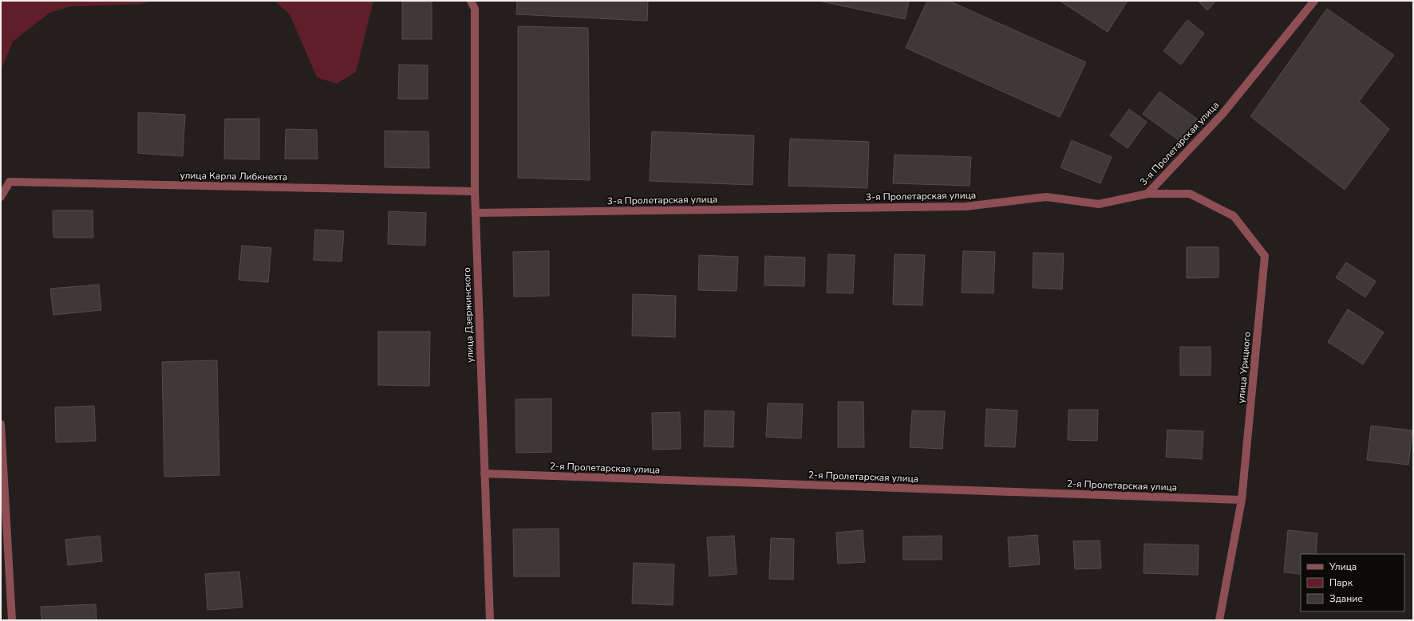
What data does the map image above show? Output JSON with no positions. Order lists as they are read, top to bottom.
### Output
{
  "streets": {
    "street": [
      "3-я Пролетарская улица",
      "улица Карла Либкнехта",
      "улица Дзержинского",
      "улица Урицкого",
      "2-я Пролетарская улица"
    ]
  },
  "crossings": [
    ["3-я Пролетарская улица", "улица Дзержинского"],
    ["3-я Пролетарская улица", "улица Урицкого"],
    ["улица Карла Либкнехта", "улица Дзержинского"],
    ["улица Дзержинского", "2-я Пролетарская улица"],
    ["улица Урицкого", "2-я Пролетарская улица"]
  ],
  "legend": ["Улица", "Парк", "Здание"]
}
